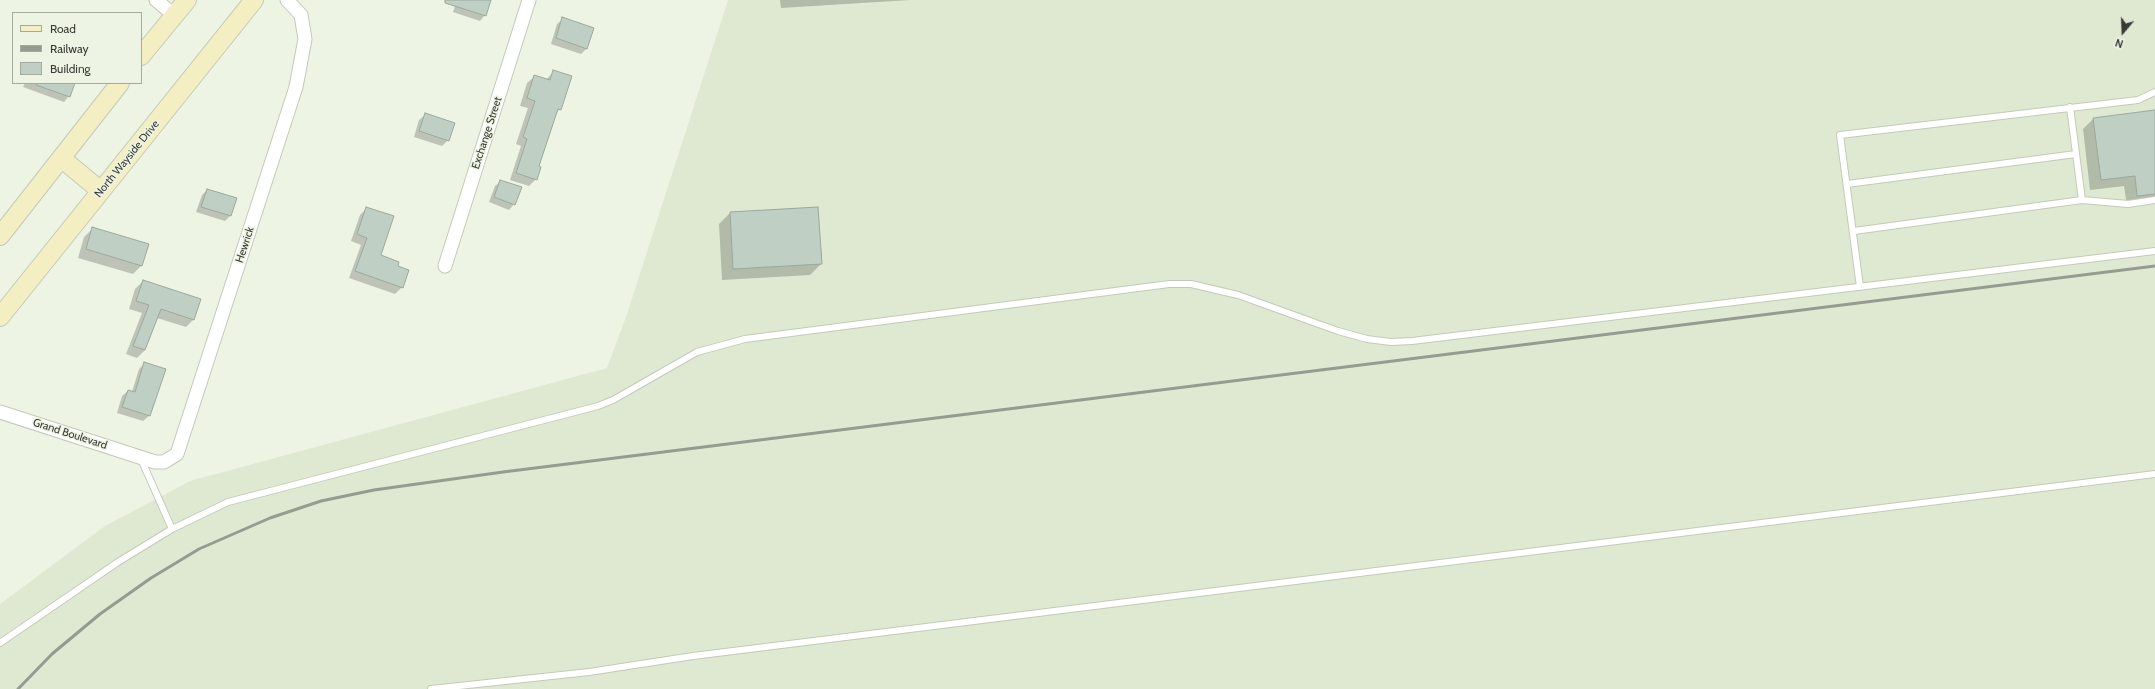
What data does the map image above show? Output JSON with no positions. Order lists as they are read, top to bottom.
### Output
{
  "streets": {
    "main road": ["North Wayside Drive"],
    "street": ["Exchange Street", "Hewrick", "Grand Boulevard"]
  },
  "crossings": [
    ["Hewrick", "Grand Boulevard"]
  ],
  "legend": ["Road", "Railway", "Building"],
  "north": "bottom"
}
